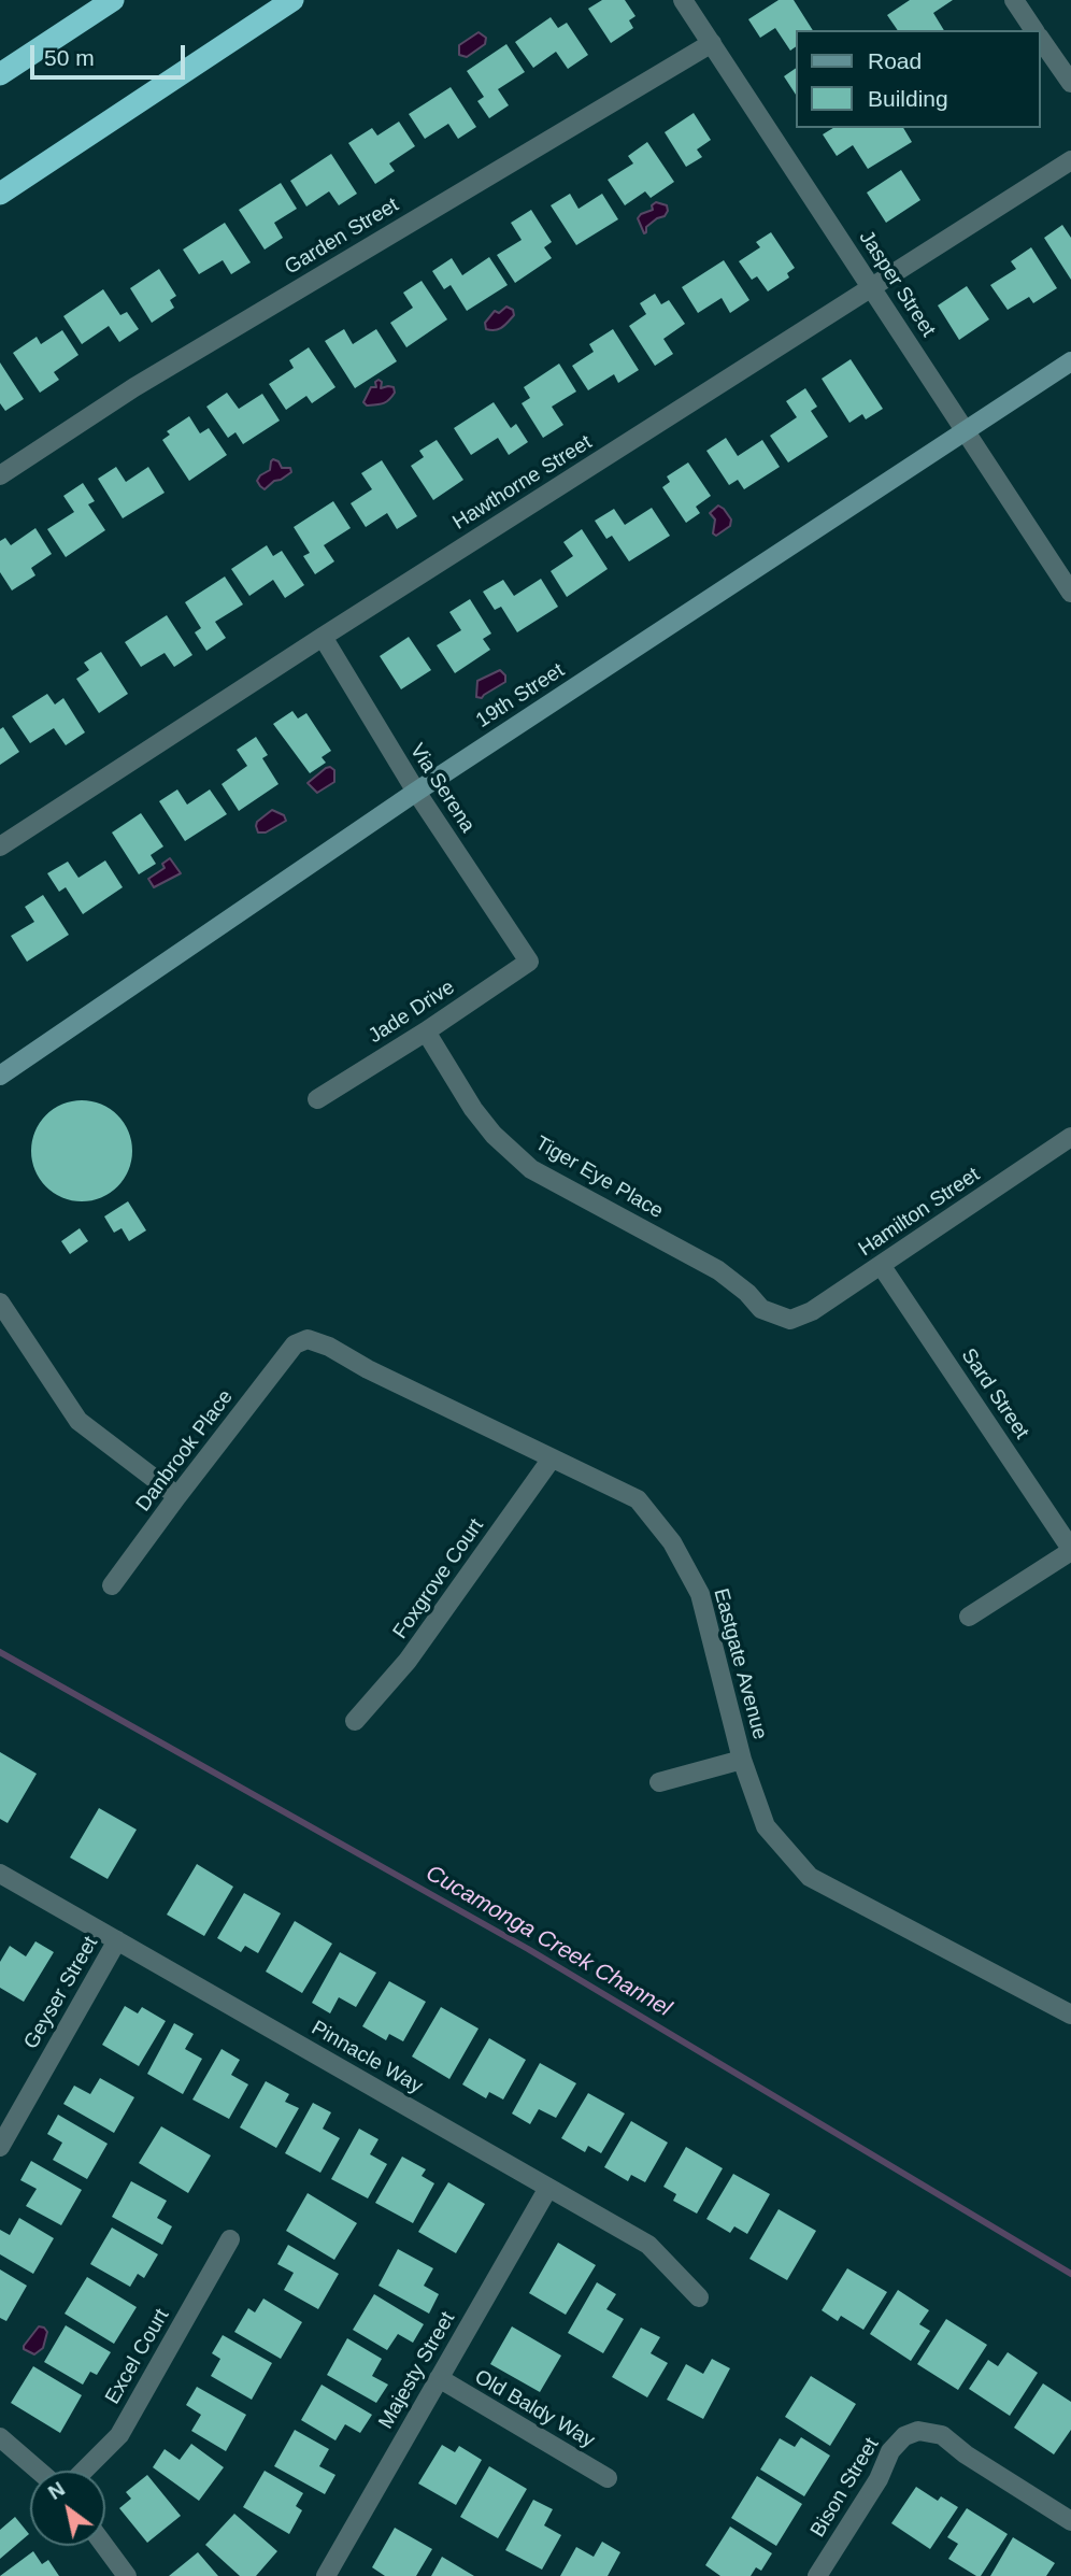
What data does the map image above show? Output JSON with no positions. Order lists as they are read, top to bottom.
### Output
{
  "streets": {
    "main road": ["19th Street"],
    "street": [
      "Garden Street",
      "Jasper Street",
      "Hawthorne Street",
      "Via Serena",
      "Jade Drive",
      "Tiger Eye Place",
      "Hamilton Street",
      "Sard Street",
      "Danbrook Place",
      "Foxgrove Court",
      "Eastgate Avenue",
      "Geyser Street",
      "Pinnacle Way",
      "Excel Court",
      "Majesty Street",
      "Old Baldy Way",
      "Bison Street"
    ]
  },
  "crossings": [
    ["Garden Street", "Jasper Street"],
    ["Jasper Street", "Hawthorne Street"],
    ["Jasper Street", "19th Street"],
    ["Hawthorne Street", "Via Serena"],
    ["19th Street", "Via Serena"],
    ["Via Serena", "Jade Drive"],
    ["Jade Drive", "Tiger Eye Place"],
    ["Tiger Eye Place", "Hamilton Street"],
    ["Hamilton Street", "Sard Street"],
    ["Danbrook Place", "Eastgate Avenue"],
    ["Foxgrove Court", "Eastgate Avenue"],
    ["Geyser Street", "Pinnacle Way"],
    ["Pinnacle Way", "Majesty Street"],
    ["Majesty Street", "Old Baldy Way"]
  ],
  "water": ["Cucamonga Creek Channel"],
  "legend": ["Road", "Building"],
  "scale_bar": "50 m",
  "north": "top left"
}
